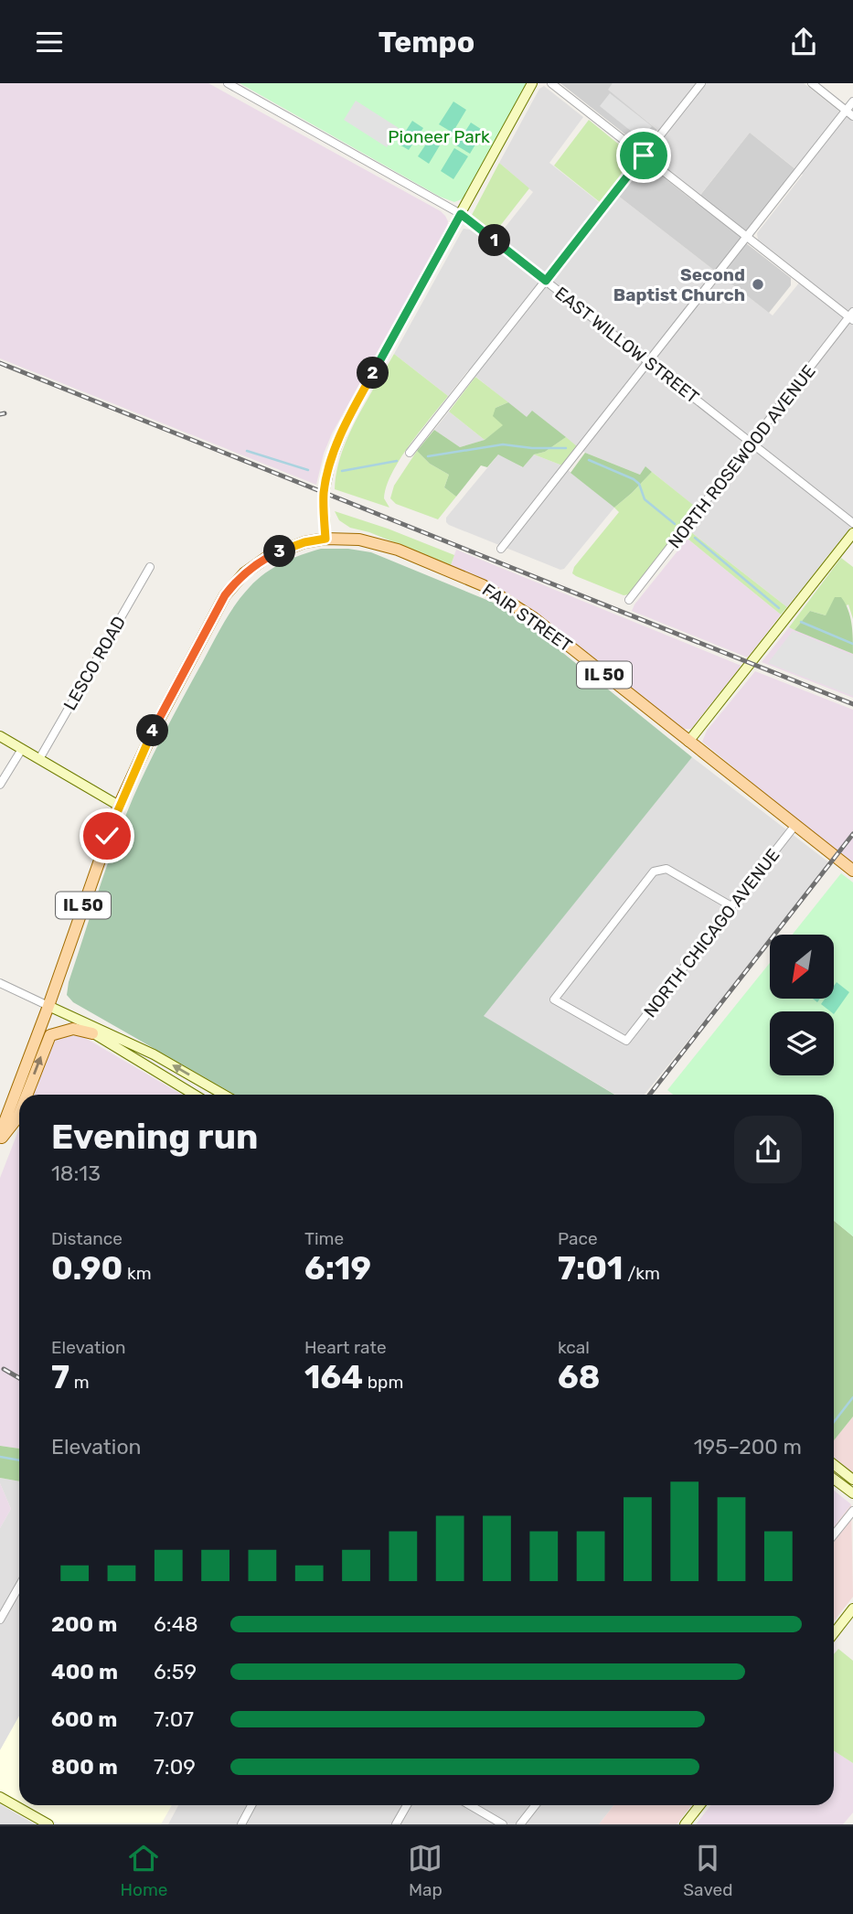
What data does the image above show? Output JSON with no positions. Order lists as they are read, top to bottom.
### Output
{
  "streets": {
    "main road": ["FAIR STREET", "IL 50"],
    "street": [
      "EAST WILLOW STREET",
      "NORTH ROSEWOOD AVENUE",
      "LESCO ROAD",
      "NORTH CHICAGO AVENUE"
    ]
  },
  "crossings": [
    ["EAST WILLOW STREET", "NORTH ROSEWOOD AVENUE"],
    ["FAIR STREET", "IL 50"],
    ["FAIR STREET", "NORTH CHICAGO AVENUE"]
  ],
  "parks": ["Pioneer Park"],
  "places": ["Second Baptist Church"],
  "north": "bottom left",
  "page": {
    "header": "Tempo",
    "pins": [
      "1",
      "2",
      "3",
      "4"
    ],
    "heading": ["Evening run", "18:13"],
    "stats": [
      ["Distance", "0.90 km"],
      ["Time", "6:19"],
      ["Pace", "7:01 /km"],
      ["Elevation", "7 m"],
      ["Heart rate", "164 bpm"],
      ["kcal", "68"]
    ],
    "chart": ["Elevation", "195–200 m"],
    "list": [
      {
        "name": "200 m",
        "note": "6:48"
      },
      {
        "name": "400 m",
        "note": "6:59"
      },
      {
        "name": "600 m",
        "note": "7:07"
      },
      {
        "name": "800 m",
        "note": "7:09"
      }
    ],
    "tabs": ["Home", "Map", "Saved"]
  }
}
